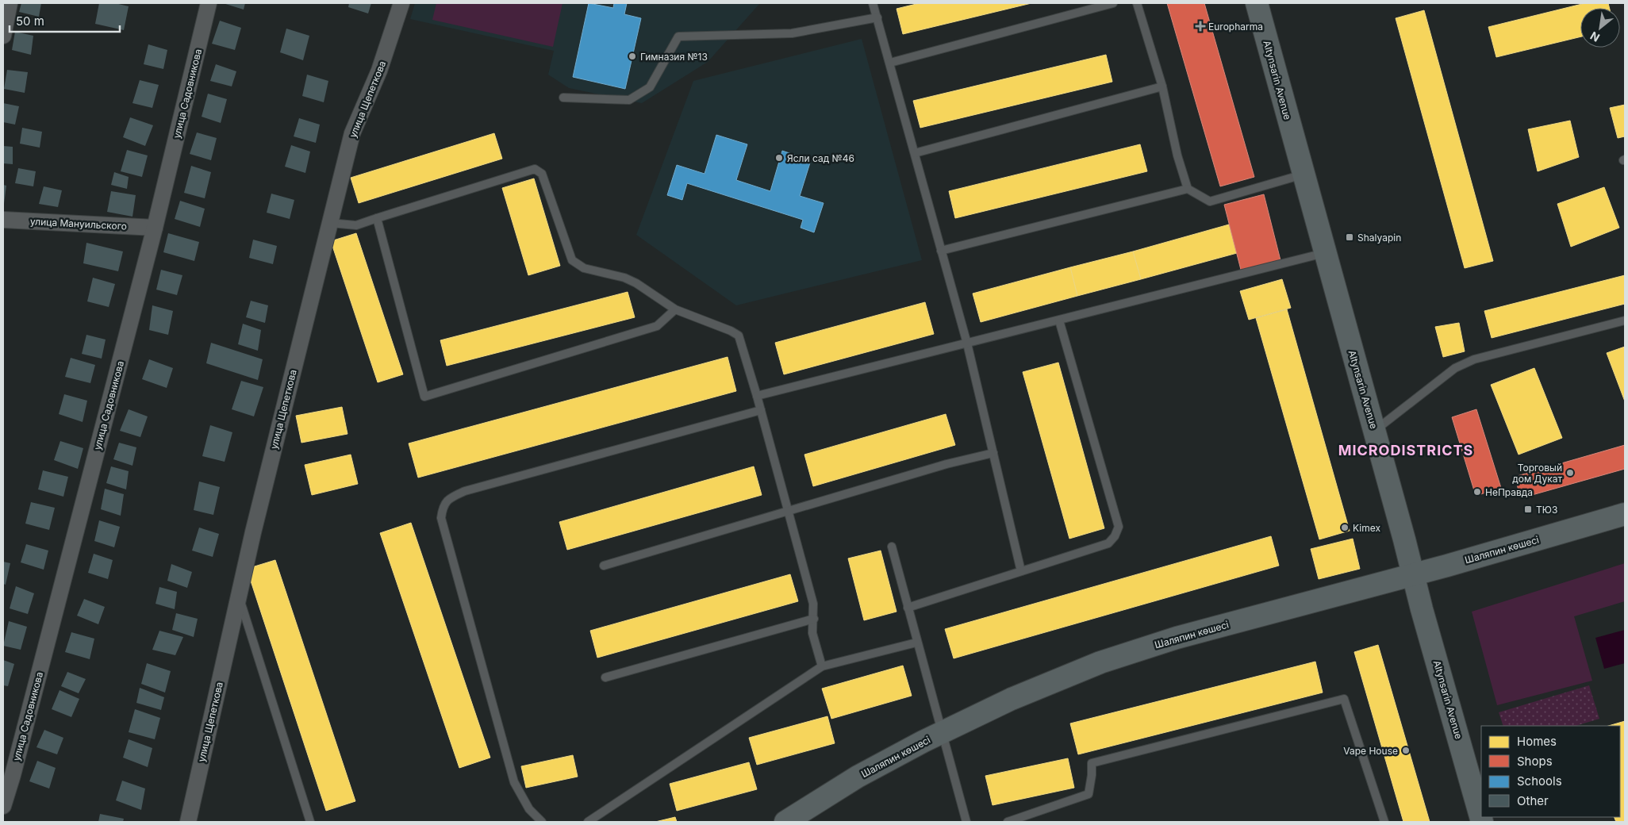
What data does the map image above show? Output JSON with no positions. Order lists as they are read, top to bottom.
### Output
{
  "streets": {
    "main road": ["Altynsarin Avenue", "Шаляпин көшесі"],
    "street": ["улица Садовникова", "улица Щепеткова", "улица Мануильского"]
  },
  "crossings": [
    ["Altynsarin Avenue", "Шаляпин көшесі"],
    ["улица Садовникова", "улица Мануильского"]
  ],
  "districts": ["MICRODISTRICTS"],
  "places": {
    "health": ["Europharma"],
    "other": [
      "Гимназия №13",
      "Ясли сад №46",
      "Торговый дом Дукат",
      "НеПравда",
      "Kimex",
      "Vape House"
    ],
    "transit": ["Shalyapin", "ТЮЗ"]
  },
  "legend": [
    "Homes",
    "Shops",
    "Schools",
    "Other"
  ],
  "scale_bar": "50 m",
  "north": "bottom left"
}
